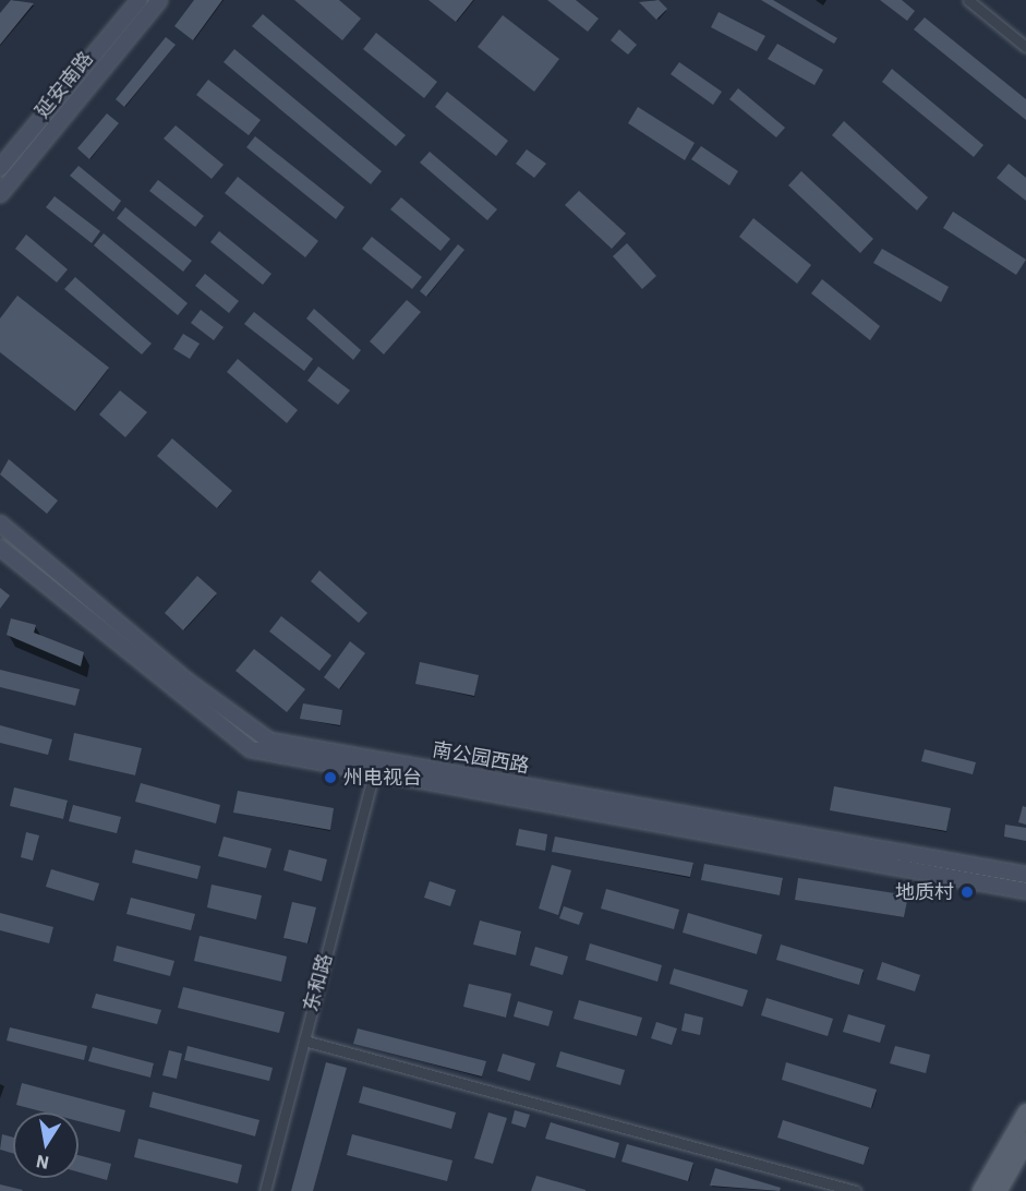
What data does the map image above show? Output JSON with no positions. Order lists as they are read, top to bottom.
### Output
{
  "streets": {
    "main road": ["延安南路", "南公园西路"],
    "street": ["东和路"]
  },
  "crossings": [
    ["南公园西路", "东和路"]
  ],
  "places": ["州电视台", "地质村"],
  "north": "bottom"
}
